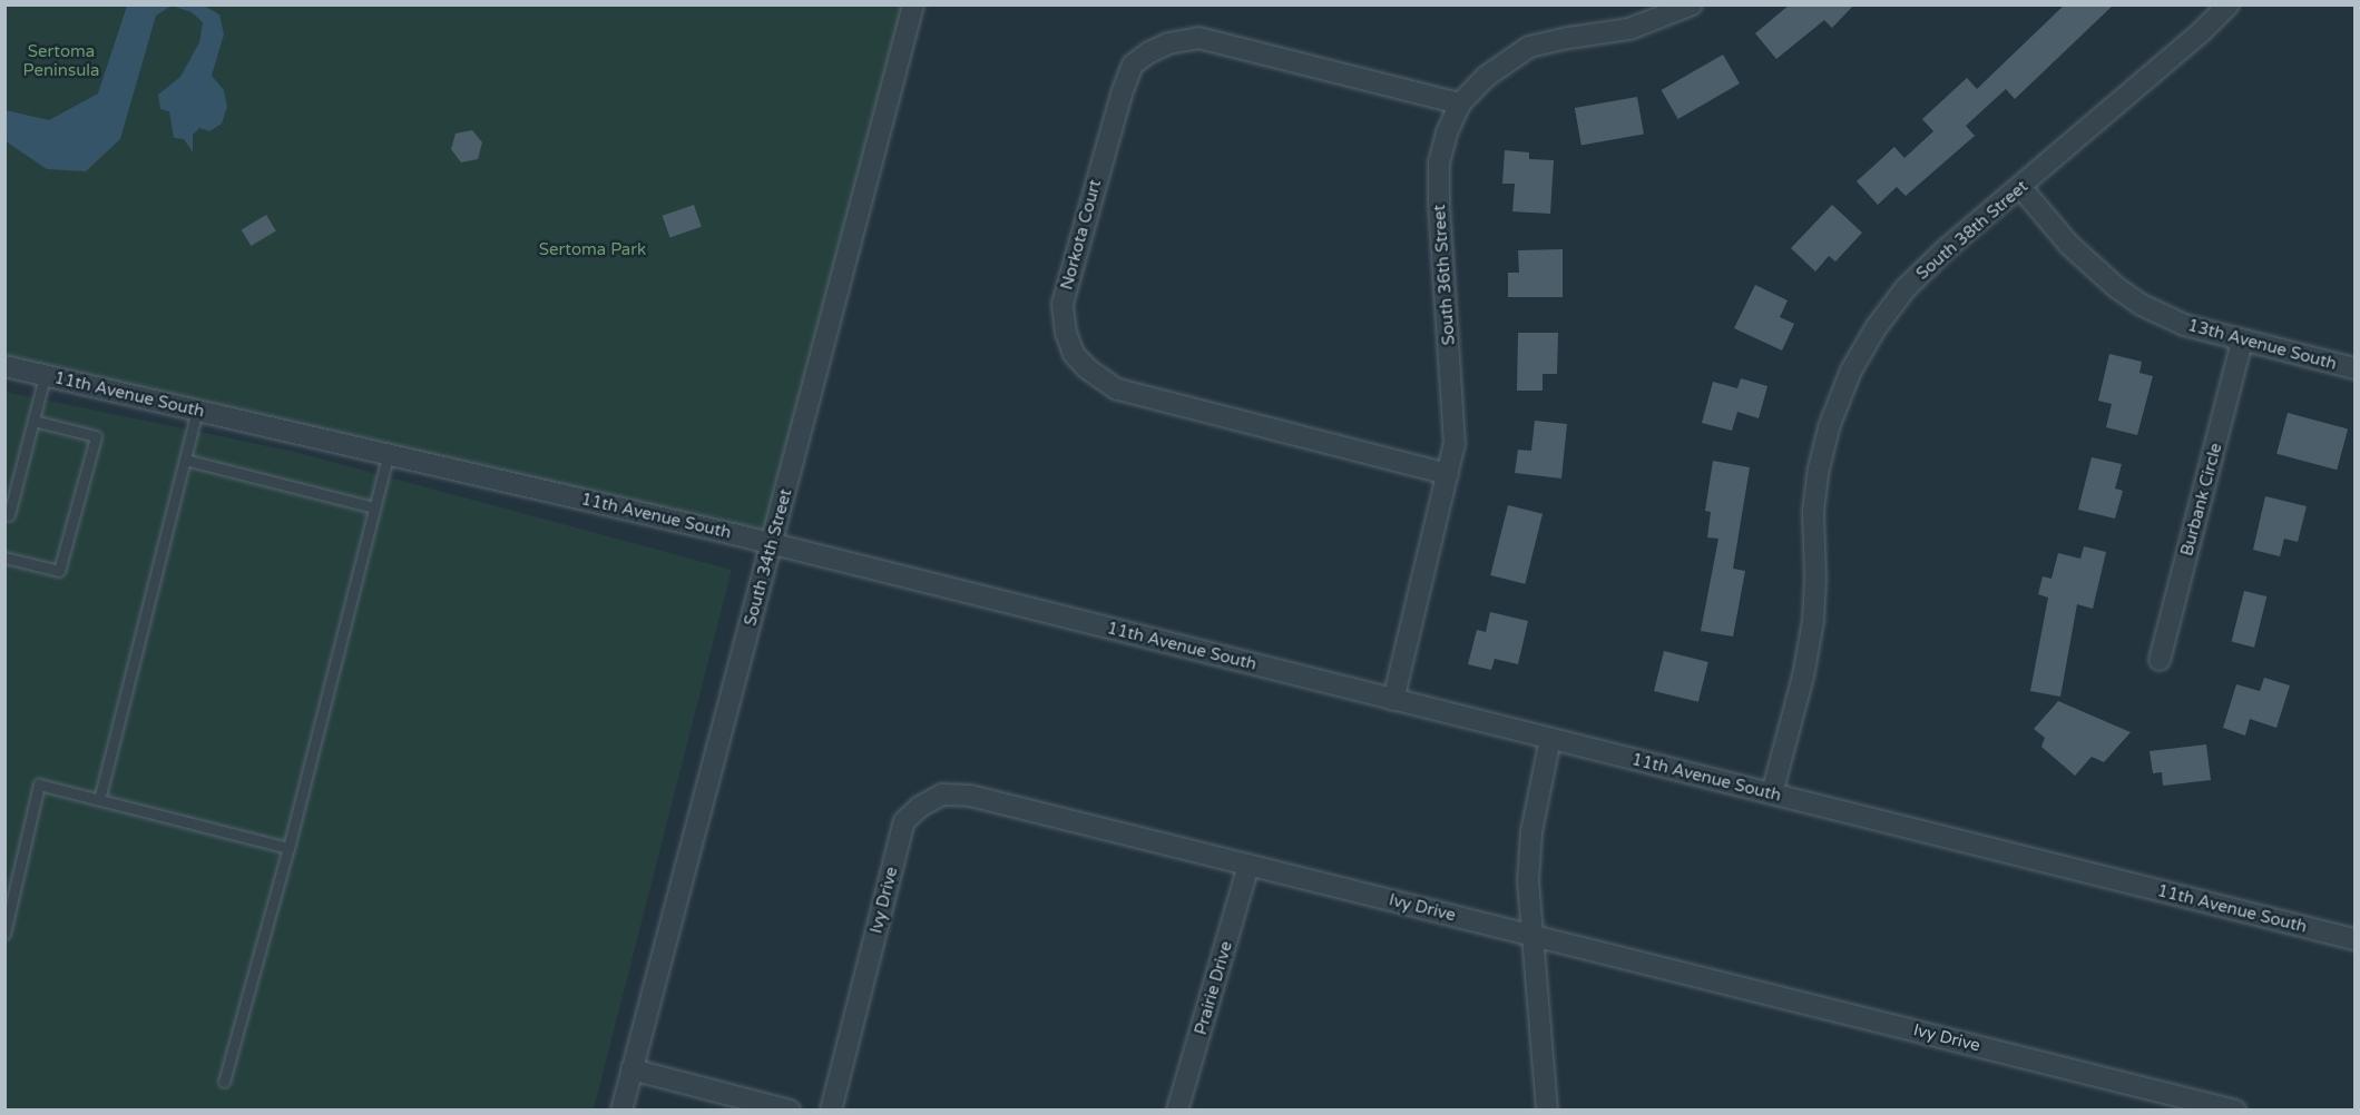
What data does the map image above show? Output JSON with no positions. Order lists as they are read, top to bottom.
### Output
{
  "streets": {
    "street": [
      "South 38th Street",
      "Norkota Court",
      "South 36th Street",
      "13th Avenue South",
      "11th Avenue South",
      "Burbank Circle",
      "South 34th Street",
      "Ivy Drive",
      "Prairie Drive"
    ]
  },
  "crossings": [
    ["South 38th Street", "13th Avenue South"],
    ["South 38th Street", "11th Avenue South"],
    ["Norkota Court", "South 36th Street"],
    ["South 36th Street", "11th Avenue South"],
    ["13th Avenue South", "Burbank Circle"],
    ["11th Avenue South", "South 34th Street"],
    ["Ivy Drive", "Prairie Drive"]
  ],
  "parks": ["Sertoma Peninsula", "Sertoma Park"]
}
